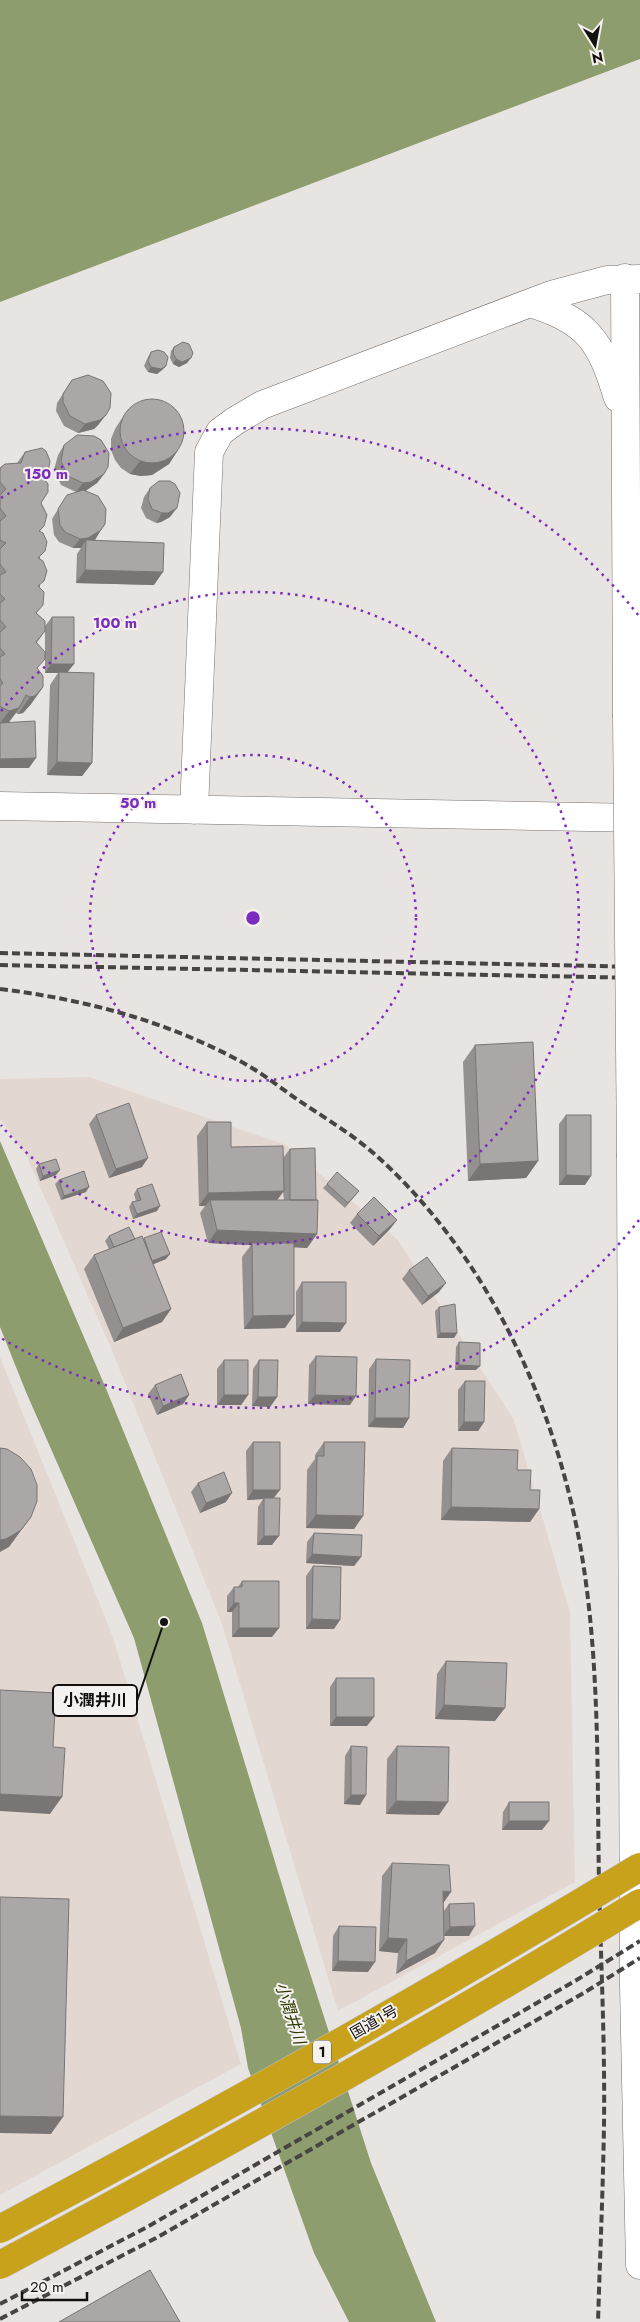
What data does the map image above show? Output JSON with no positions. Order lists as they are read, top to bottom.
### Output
{
  "streets": {
    "highway": ["国道1号", "1"]
  },
  "water": ["小潤井川"],
  "places": ["小潤井川"],
  "scale_bar": "20 m",
  "north": "bottom",
  "rings": ["150 m", "100 m", "50 m"]
}
